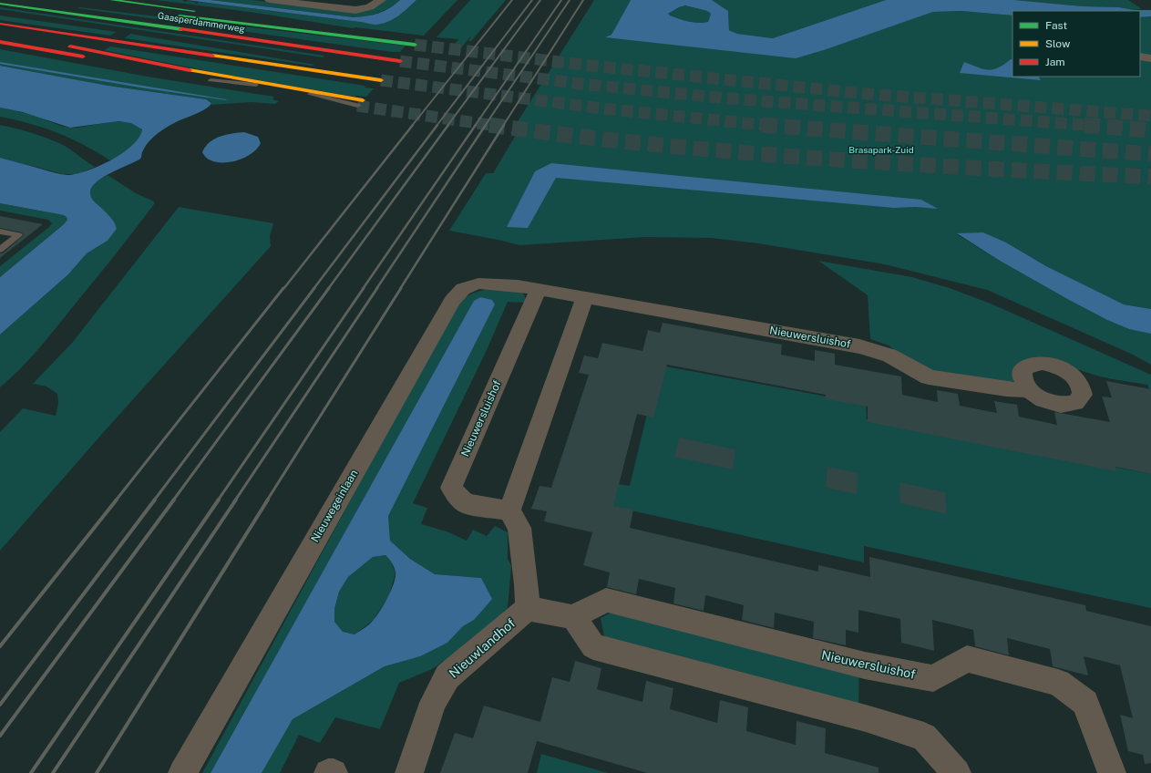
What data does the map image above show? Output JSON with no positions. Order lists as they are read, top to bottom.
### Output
{
  "streets": {
    "highway": ["Gaasperdammerweg"],
    "street": ["Nieuwersluishof", "Nieuwegeinlaan", "Nieuwlandhof"]
  },
  "crossings": [
    ["Nieuwersluishof", "Nieuwegeinlaan"]
  ],
  "parks": ["Brasapark-Zuid"],
  "legend": ["Fast", "Slow", "Jam"]
}
